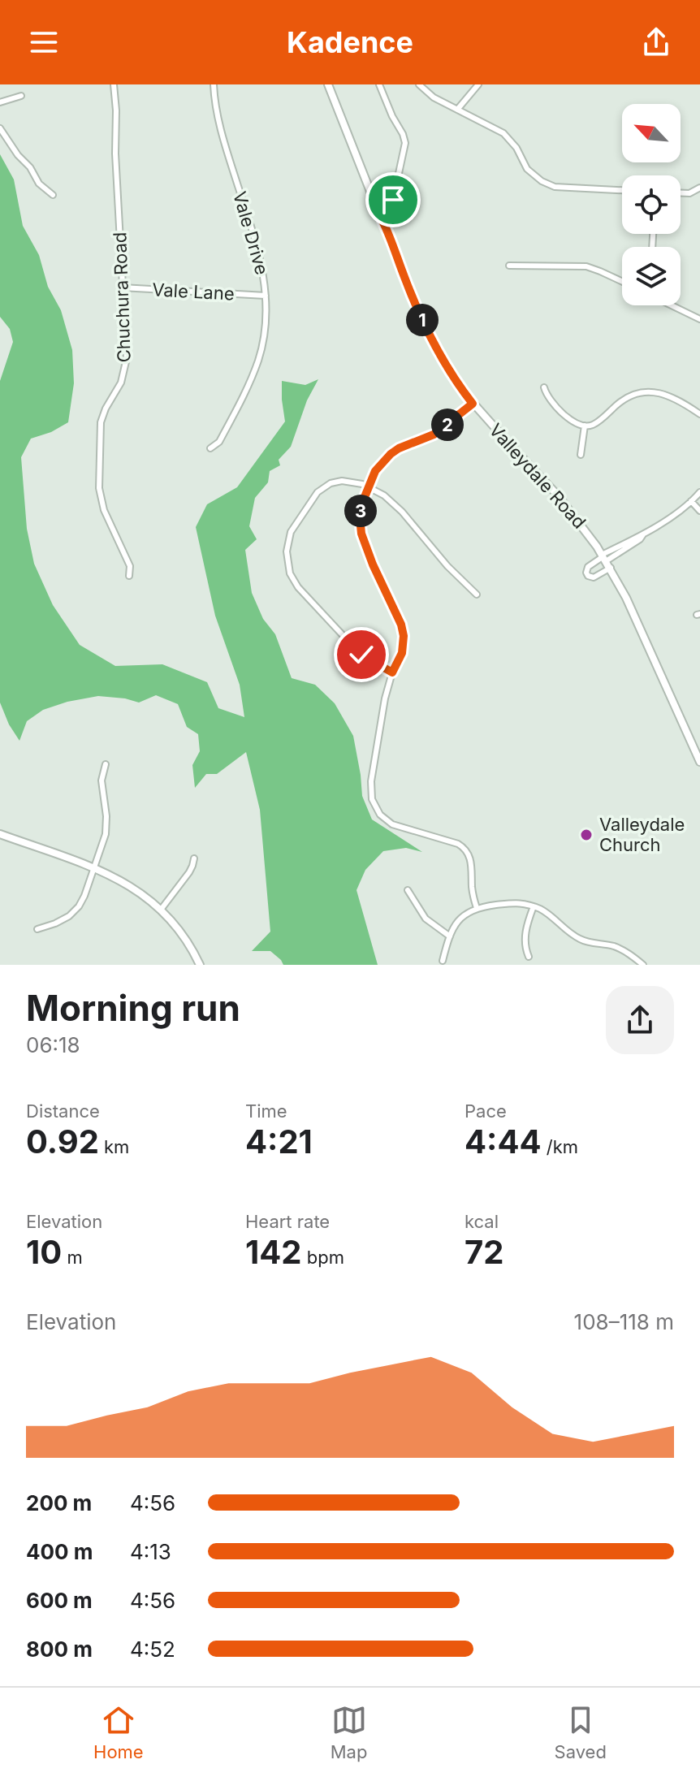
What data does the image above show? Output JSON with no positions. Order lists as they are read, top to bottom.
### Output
{
  "streets": {
    "main road": ["Valleydale Road"],
    "street": ["Vale Drive", "Vale Lane", "Chuchura Road"]
  },
  "crossings": [
    ["Vale Drive", "Vale Lane"],
    ["Vale Lane", "Chuchura Road"]
  ],
  "places": ["Valleydale Church"],
  "north": "top left",
  "page": {
    "header": "Kadence",
    "pins": ["1", "2", "3"],
    "heading": ["Morning run", "06:18"],
    "stats": [
      ["Distance", "0.92 km"],
      ["Time", "4:21"],
      ["Pace", "4:44 /km"],
      ["Elevation", "10 m"],
      ["Heart rate", "142 bpm"],
      ["kcal", "72"]
    ],
    "chart": ["Elevation", "108–118 m"],
    "list": [
      {
        "name": "200 m",
        "note": "4:56"
      },
      {
        "name": "400 m",
        "note": "4:13"
      },
      {
        "name": "600 m",
        "note": "4:56"
      },
      {
        "name": "800 m",
        "note": "4:52"
      }
    ],
    "tabs": ["Home", "Map", "Saved"]
  }
}
